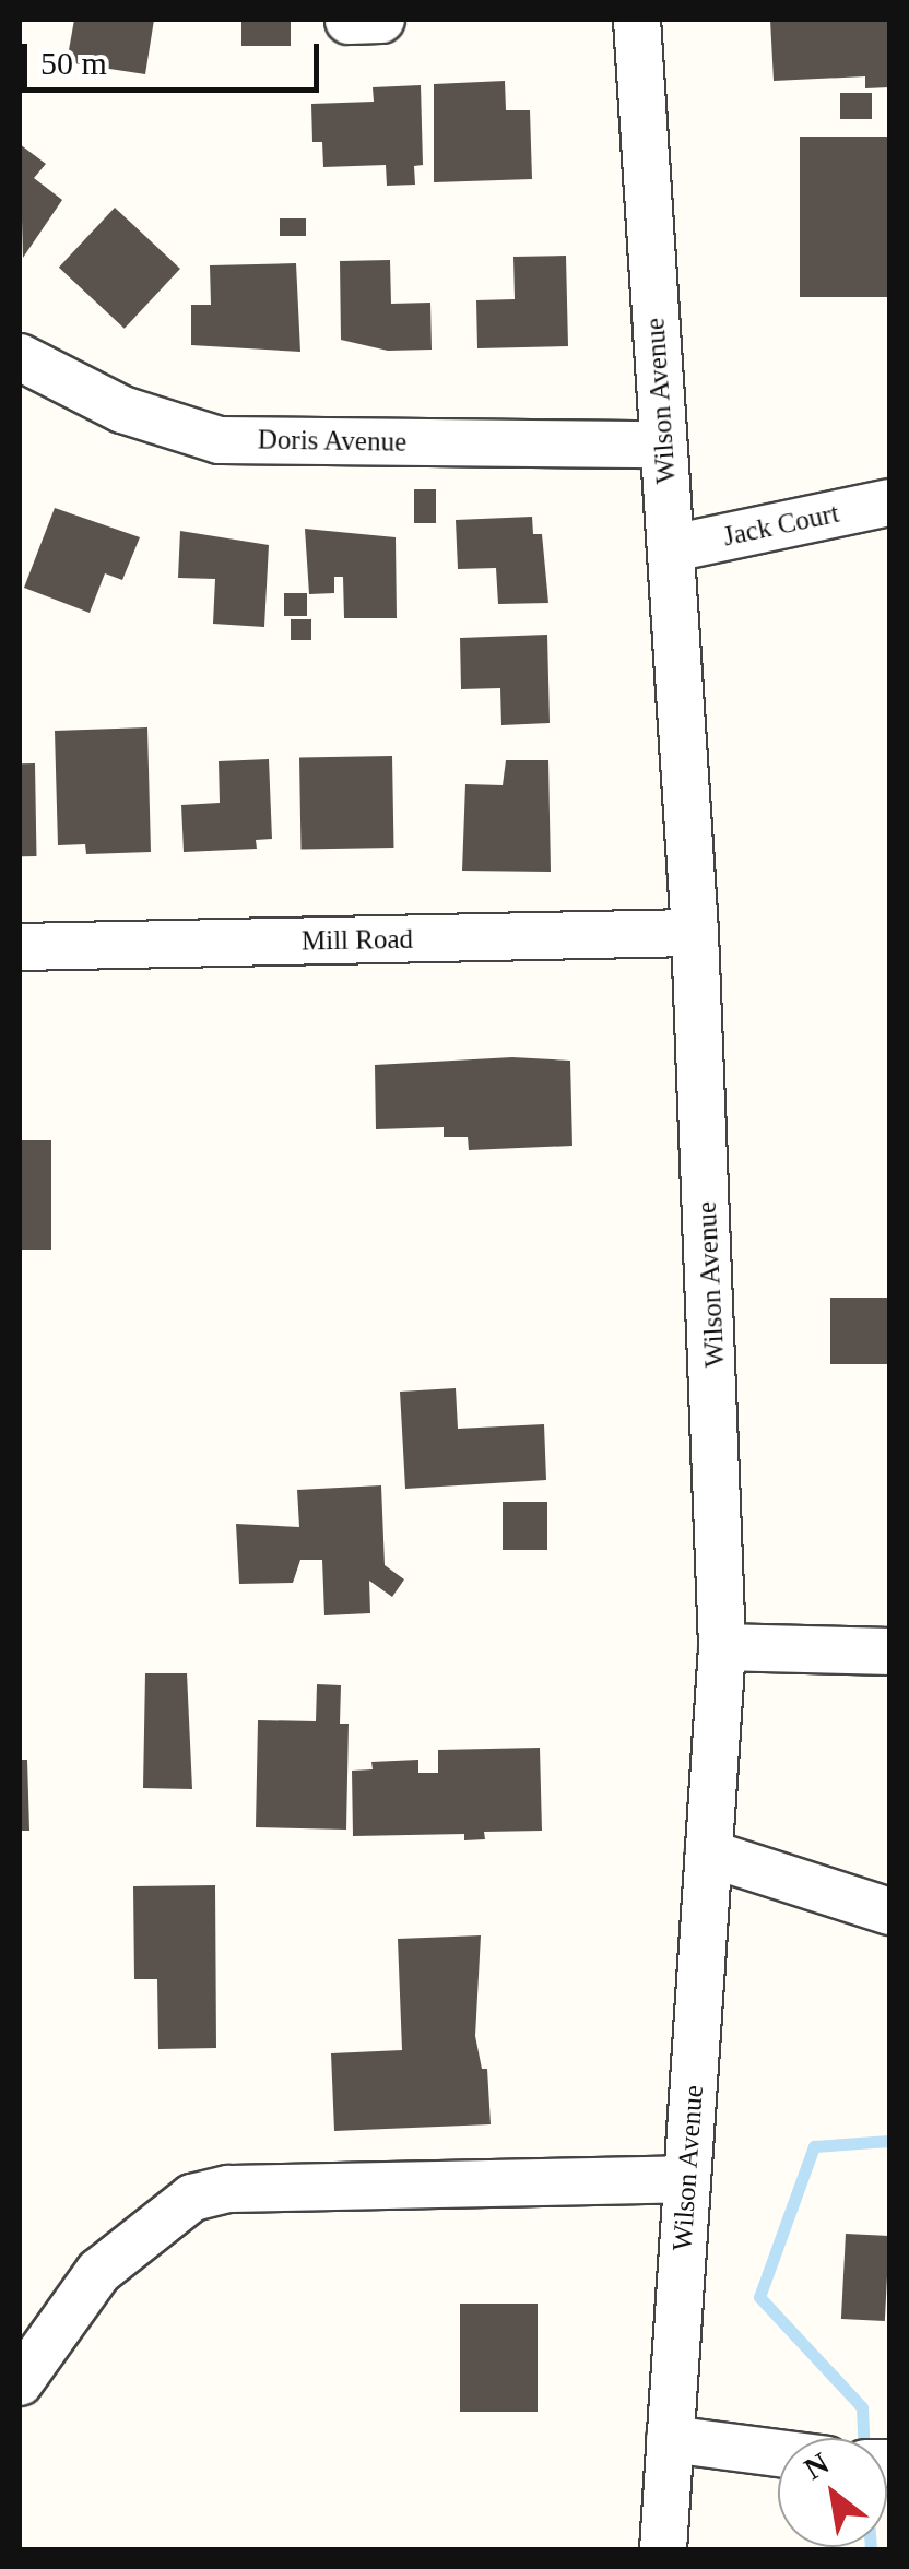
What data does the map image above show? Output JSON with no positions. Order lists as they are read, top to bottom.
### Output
{
  "streets": {
    "street": [
      "Wilson Avenue",
      "Doris Avenue",
      "Jack Court",
      "Mill Road"
    ]
  },
  "crossings": [
    ["Wilson Avenue", "Doris Avenue"],
    ["Wilson Avenue", "Jack Court"],
    ["Wilson Avenue", "Mill Road"]
  ],
  "scale_bar": "50 m",
  "north": "top left"
}
